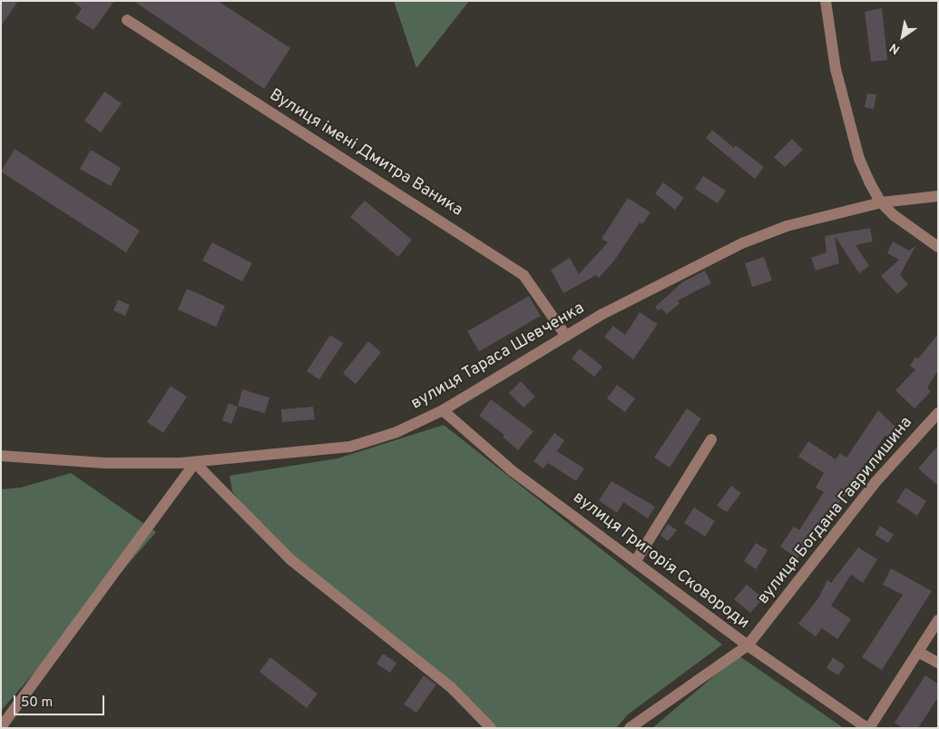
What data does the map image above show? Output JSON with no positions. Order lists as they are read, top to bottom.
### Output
{
  "streets": {
    "street": [
      "Вулиця імені Дмитра Ваника",
      "вулиця Тараса Шевченка",
      "вулиця Богдана Гаврилишина",
      "вулиця Григорія Сковороди"
    ]
  },
  "crossings": [
    ["Вулиця імені Дмитра Ваника", "вулиця Тараса Шевченка"],
    ["вулиця Тараса Шевченка", "вулиця Григорія Сковороди"],
    ["вулиця Богдана Гаврилишина", "вулиця Григорія Сковороди"]
  ],
  "scale_bar": "50 m",
  "north": "bottom left"
}
